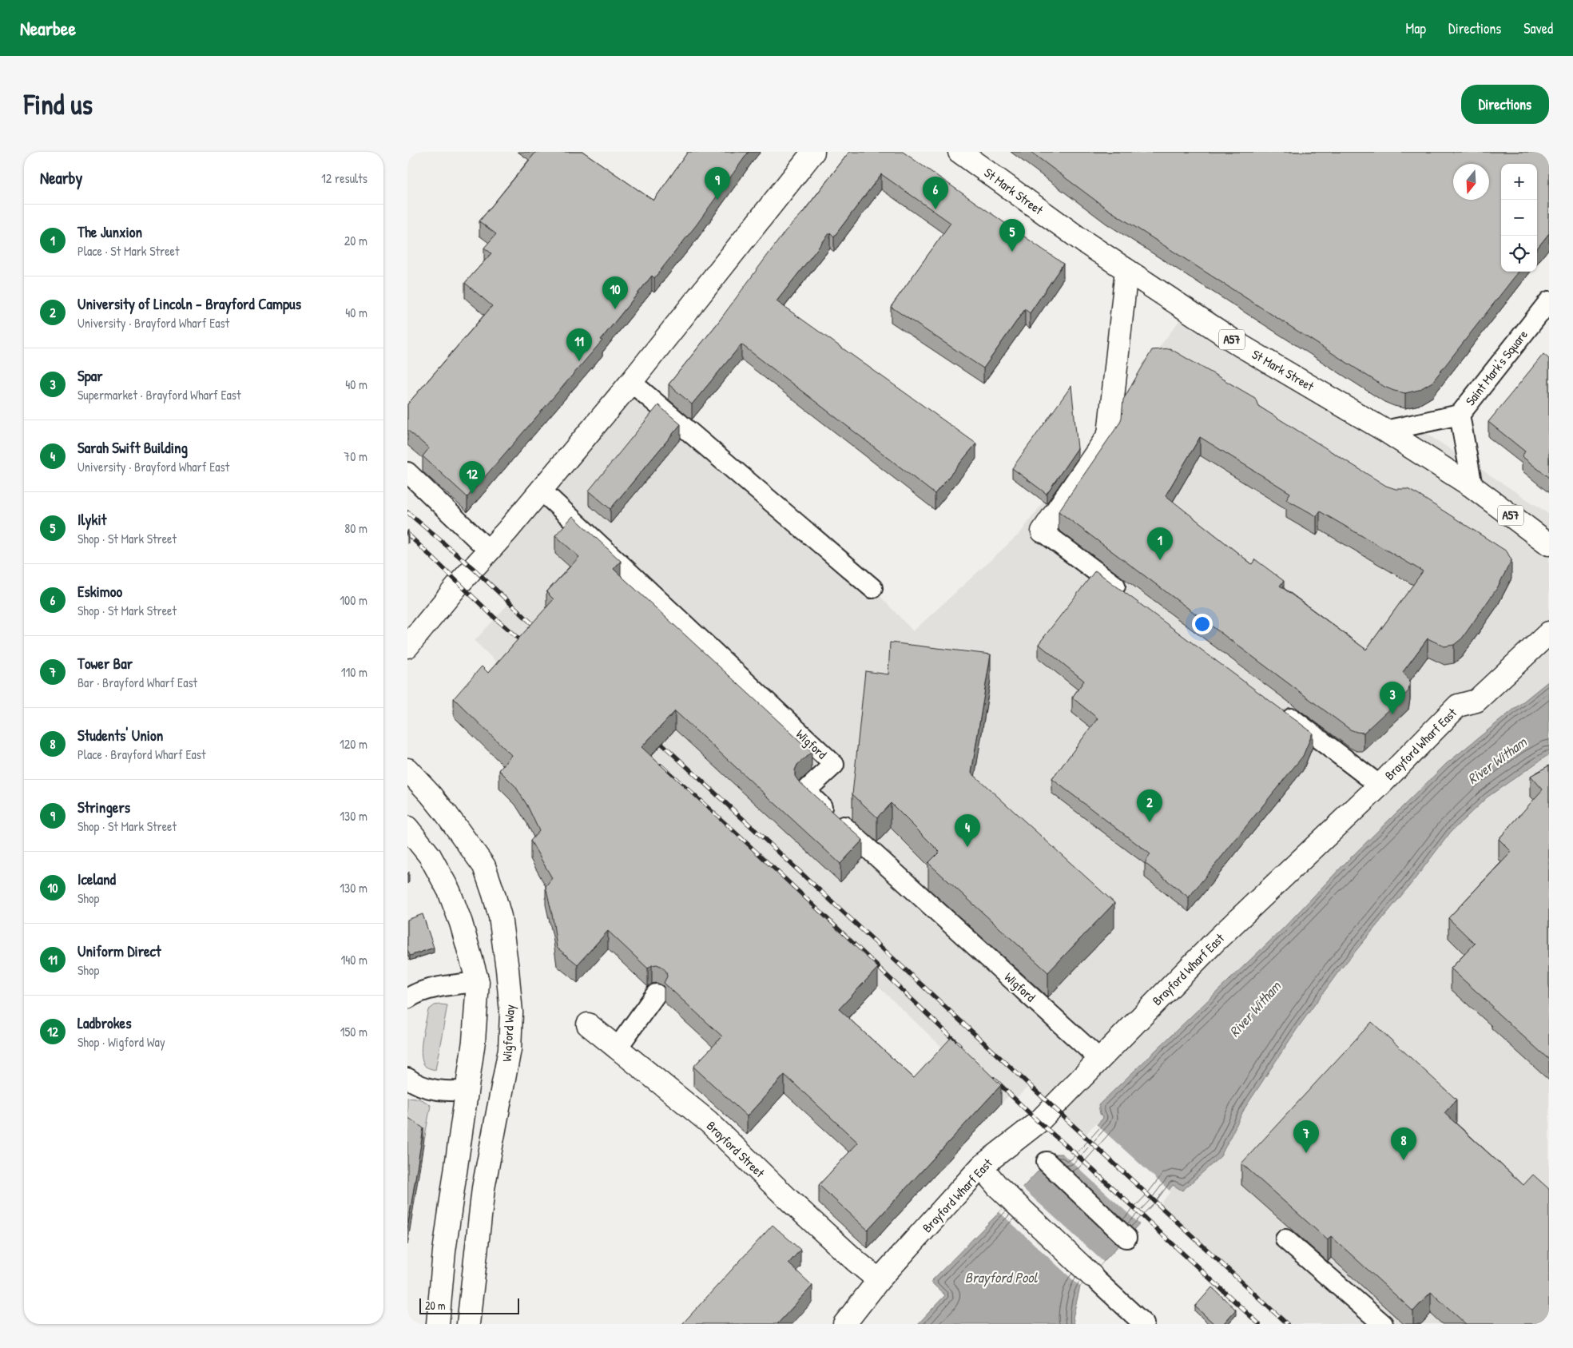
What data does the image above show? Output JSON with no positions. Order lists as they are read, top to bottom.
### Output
{
  "streets": {
    "street": [
      "St Mark Street",
      "A57",
      "Brayford Wharf East",
      "Wigford Way",
      "Brayford Street"
    ],
    "lane": ["Saint Mark's Square", "Wigford"]
  },
  "crossings": [
    ["St Mark Street", "Saint Mark's Square"],
    ["Wigford", "Brayford Wharf East"],
    ["Brayford Wharf East", "Brayford Street"]
  ],
  "water": ["River Witham", "Brayford Pool"],
  "scale_bar": "20 m",
  "north": "bottom",
  "page": {
    "header": "Nearbee",
    "nav": ["Map", "Directions", "Saved"],
    "buttons": "Directions",
    "title": "Find us",
    "heading": ["Nearby", "12 results"],
    "map_buttons": ["+", "−"],
    "pins": [
      "9",
      "6",
      "5",
      "10",
      "11",
      "12",
      "1",
      "3",
      "2",
      "4",
      "7",
      "8"
    ],
    "list": [
      {
        "mark": "1",
        "name": "The Junxion",
        "note": "Place · St Mark Street",
        "value": "20 m"
      },
      {
        "mark": "2",
        "name": "University of Lincoln - Brayford Campus",
        "note": "University · Brayford Wharf East",
        "value": "40 m"
      },
      {
        "mark": "3",
        "name": "Spar",
        "note": "Supermarket · Brayford Wharf East",
        "value": "40 m"
      },
      {
        "mark": "4",
        "name": "Sarah Swift Building",
        "note": "University · Brayford Wharf East",
        "value": "70 m"
      },
      {
        "mark": "5",
        "name": "Ilykit",
        "note": "Shop · St Mark Street",
        "value": "80 m"
      },
      {
        "mark": "6",
        "name": "Eskimoo",
        "note": "Shop · St Mark Street",
        "value": "100 m"
      },
      {
        "mark": "7",
        "name": "Tower Bar",
        "note": "Bar · Brayford Wharf East",
        "value": "110 m"
      },
      {
        "mark": "8",
        "name": "Students' Union",
        "note": "Place · Brayford Wharf East",
        "value": "120 m"
      },
      {
        "mark": "9",
        "name": "Stringers",
        "note": "Shop · St Mark Street",
        "value": "130 m"
      },
      {
        "mark": "10",
        "name": "Iceland",
        "note": "Shop",
        "value": "130 m"
      },
      {
        "mark": "11",
        "name": "Uniform Direct",
        "note": "Shop",
        "value": "140 m"
      },
      {
        "mark": "12",
        "name": "Ladbrokes",
        "note": "Shop · Wigford Way",
        "value": "150 m"
      }
    ],
    "scale": "20 m"
  }
}
